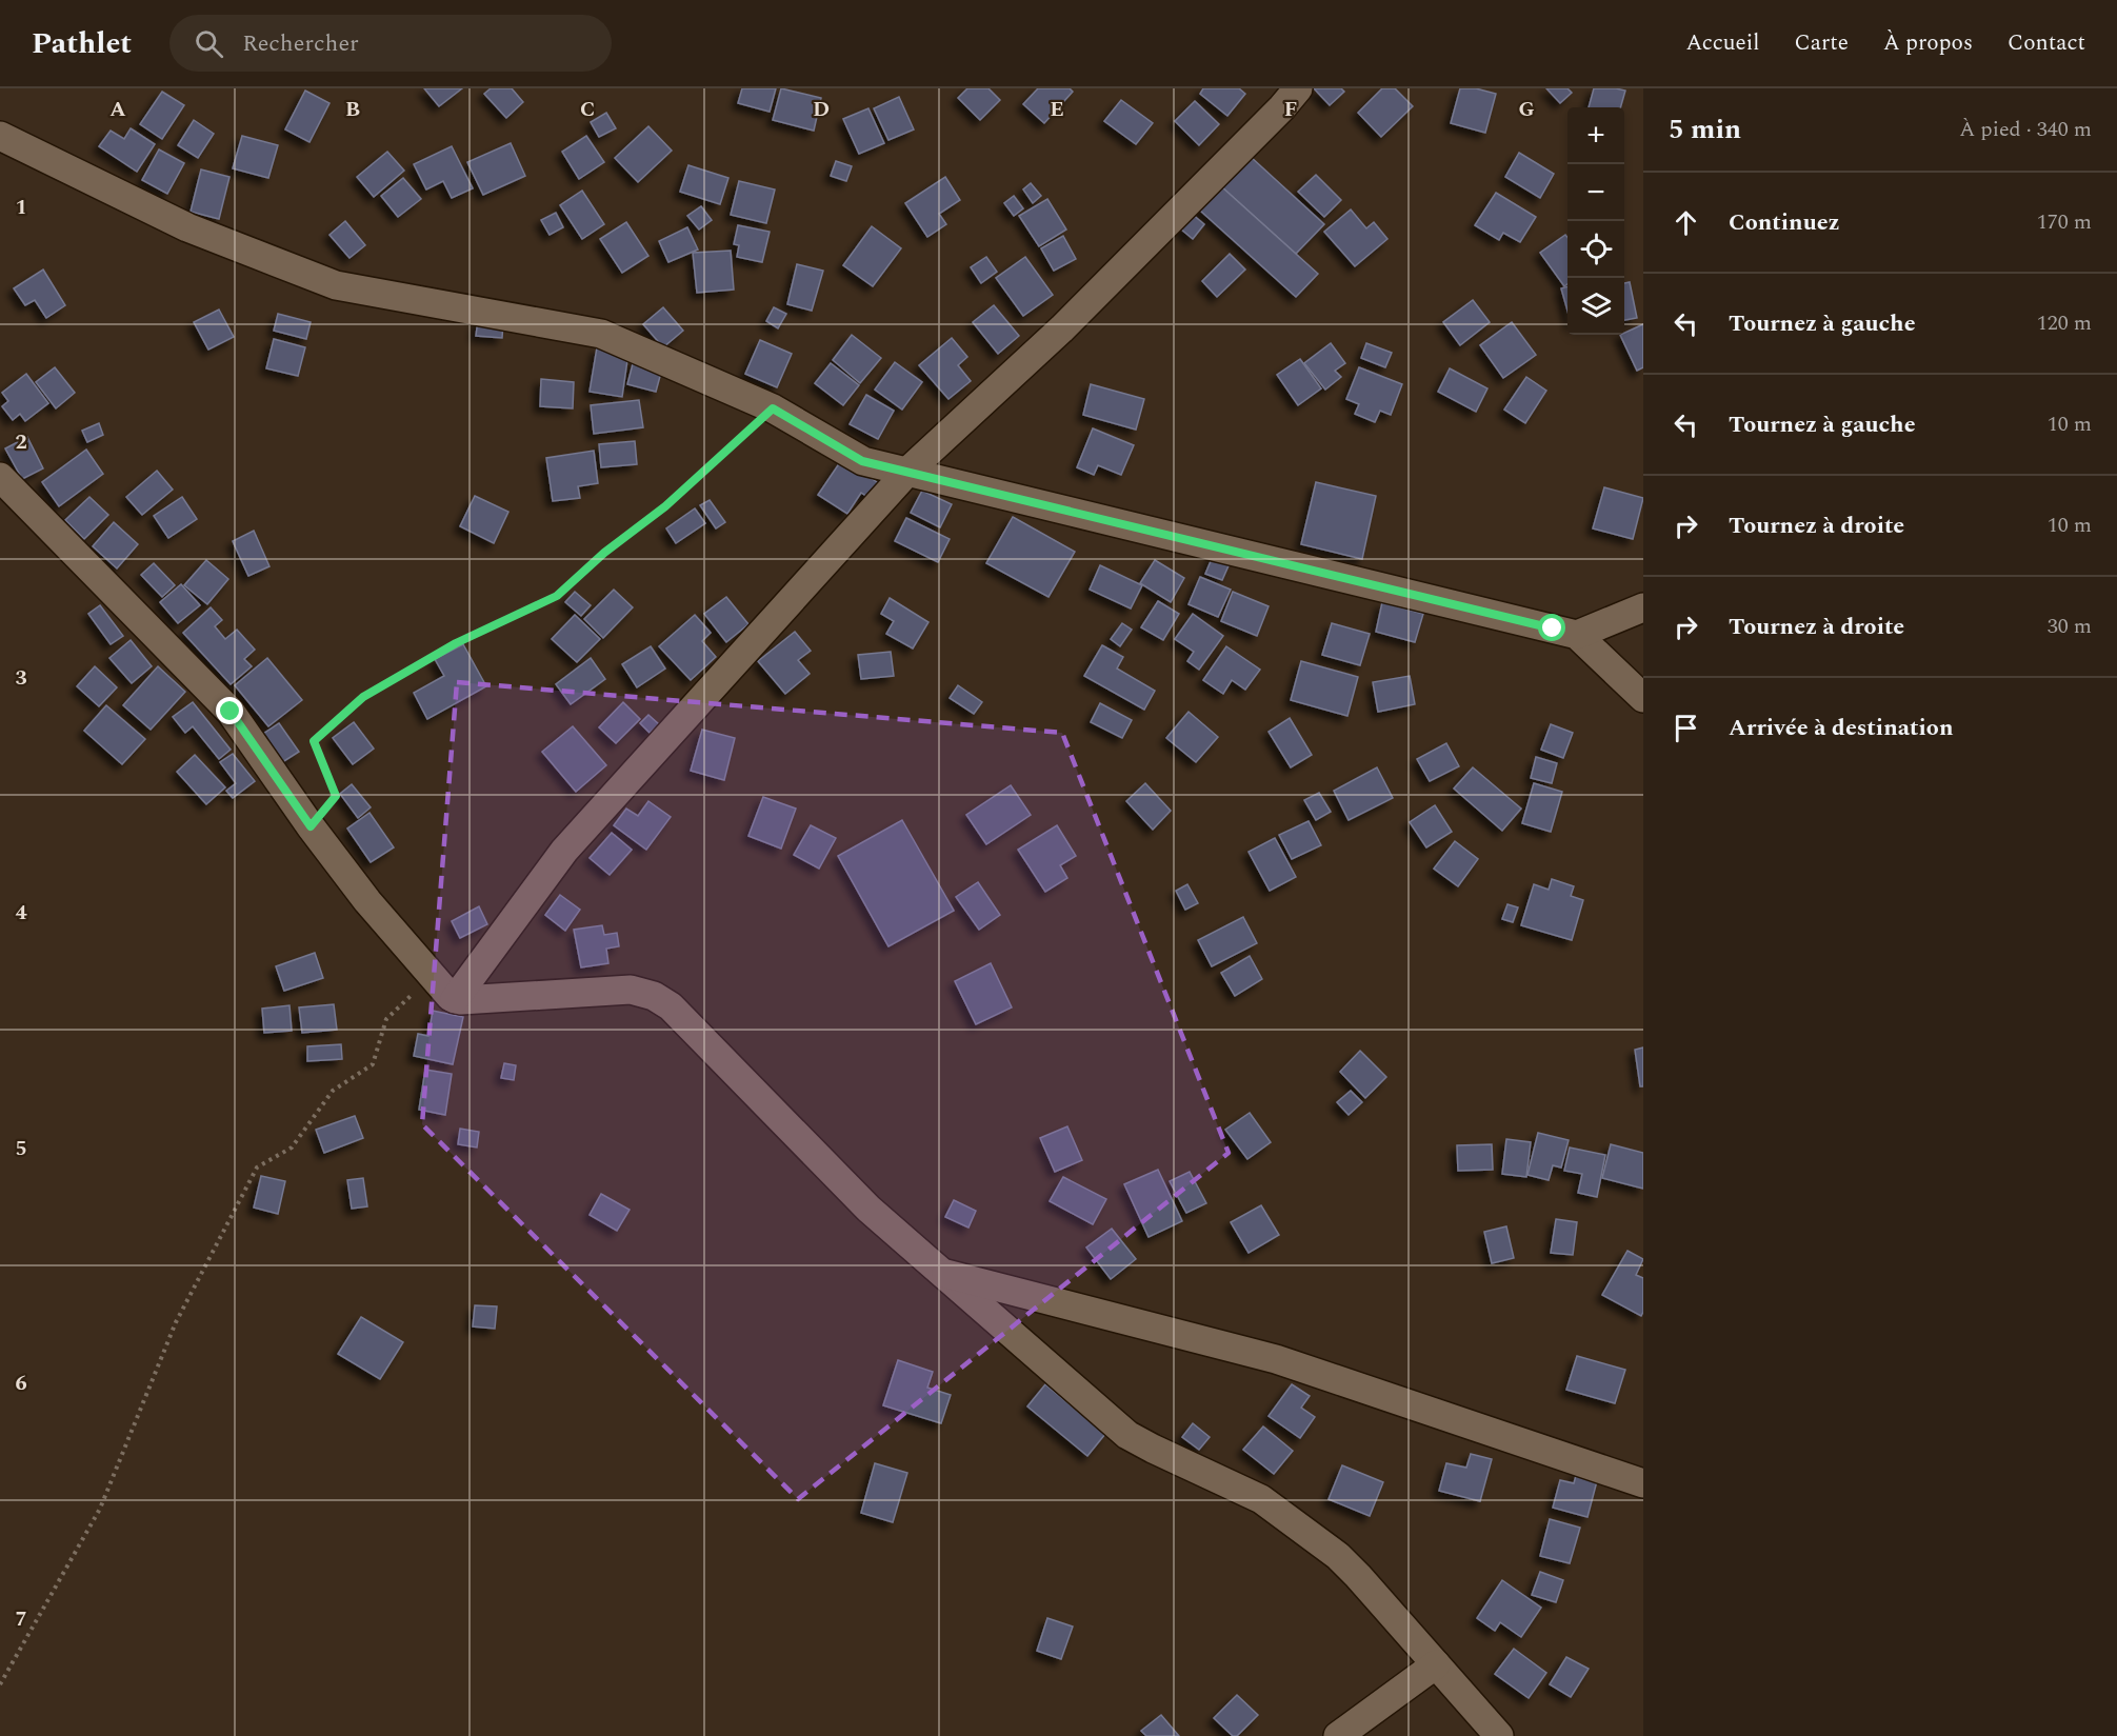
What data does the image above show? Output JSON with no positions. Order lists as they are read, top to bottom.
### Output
{
  "page": {
    "header": "Pathlet",
    "search": "Rechercher",
    "nav": [
      "Accueil",
      "Carte",
      "À propos",
      "Contact"
    ],
    "heading": ["5 min", "À pied · 340 m"],
    "map_buttons": ["+", "−"],
    "list": [
      ["Continuez", "170 m"],
      ["Tournez à gauche", "120 m"],
      ["Tournez à gauche", "10 m"],
      ["Tournez à droite", "10 m"],
      ["Tournez à droite", "30 m"],
      "Arrivée à destination"
    ]
  },
  "grid": {
    "columns": [
      "A",
      "B",
      "C",
      "D",
      "E",
      "F",
      "G"
    ],
    "rows": [
      "1",
      "2",
      "3",
      "4",
      "5",
      "6",
      "7"
    ]
  }
}
